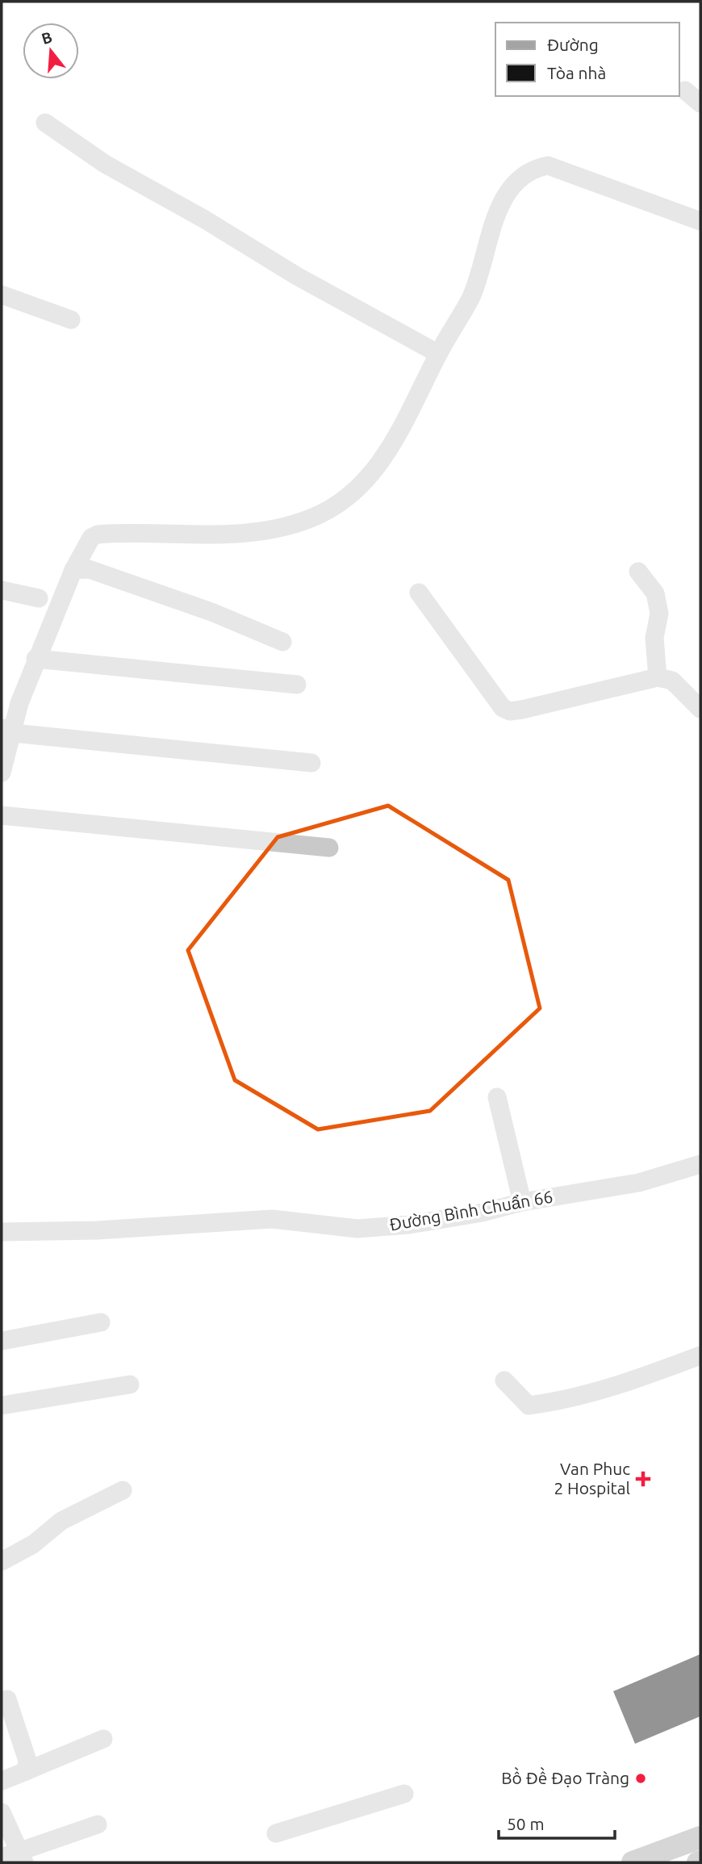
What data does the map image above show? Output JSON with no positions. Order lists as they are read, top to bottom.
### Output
{
  "streets": {
    "street": ["Đường Bình Chuẩn 66"]
  },
  "places": {
    "health": ["Van Phuc 2 Hospital"],
    "other": ["Bồ Đề Đạo Tràng"]
  },
  "legend": ["Đường", "Tòa nhà"],
  "scale_bar": "50 m",
  "north": "top"
}
